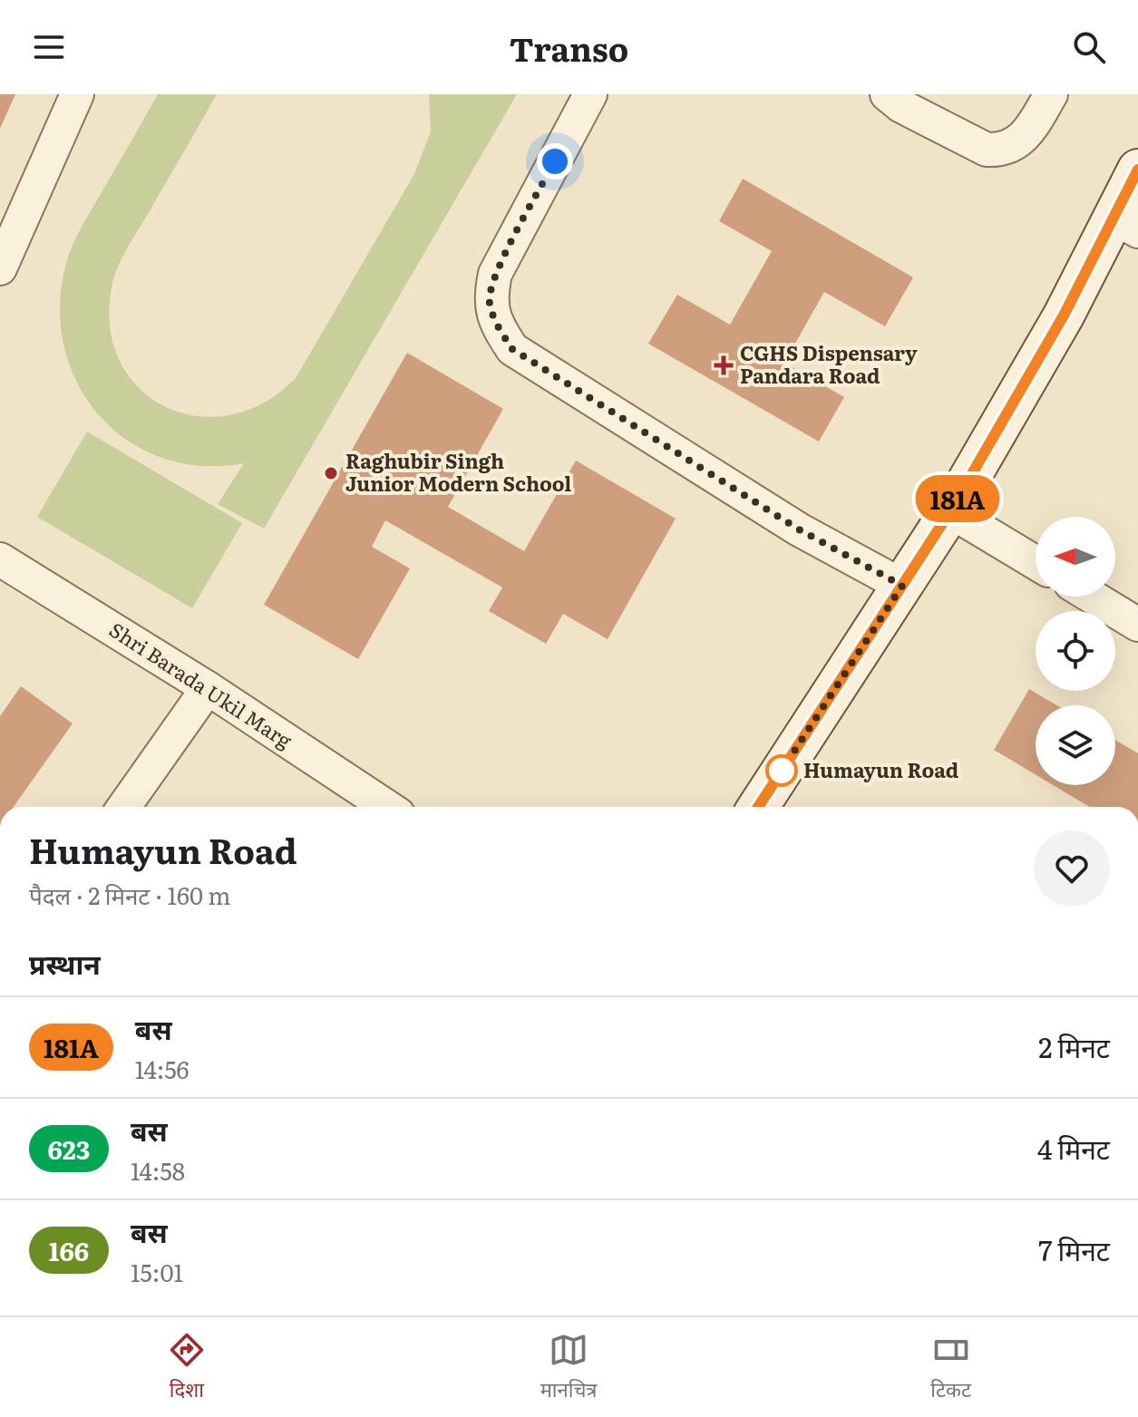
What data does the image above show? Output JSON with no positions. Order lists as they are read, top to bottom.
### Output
{
  "streets": {
    "street": ["Shri Barada Ukil Marg"]
  },
  "places": {
    "health": ["CGHS Dispensary Pandara Road"],
    "other": ["Raghubir Singh Junior Modern School", "Humayun Road"]
  },
  "lines": ["bus line 181A"],
  "north": "left",
  "page": {
    "header": "Transo",
    "on_map": "181A",
    "heading": [
      ["Humayun Road", "पैदल · 2 मिनट · 160 m"],
      "प्रस्थान"
    ],
    "list": [
      {
        "mark": "181A",
        "name": "बस",
        "note": "14:56",
        "value": "2 मिनट"
      },
      {
        "mark": "623",
        "name": "बस",
        "note": "14:58",
        "value": "4 मिनट"
      },
      {
        "mark": "166",
        "name": "बस",
        "note": "15:01",
        "value": "7 मिनट"
      }
    ],
    "tabs": ["दिशा", "मानचित्र", "टिकट"]
  }
}
